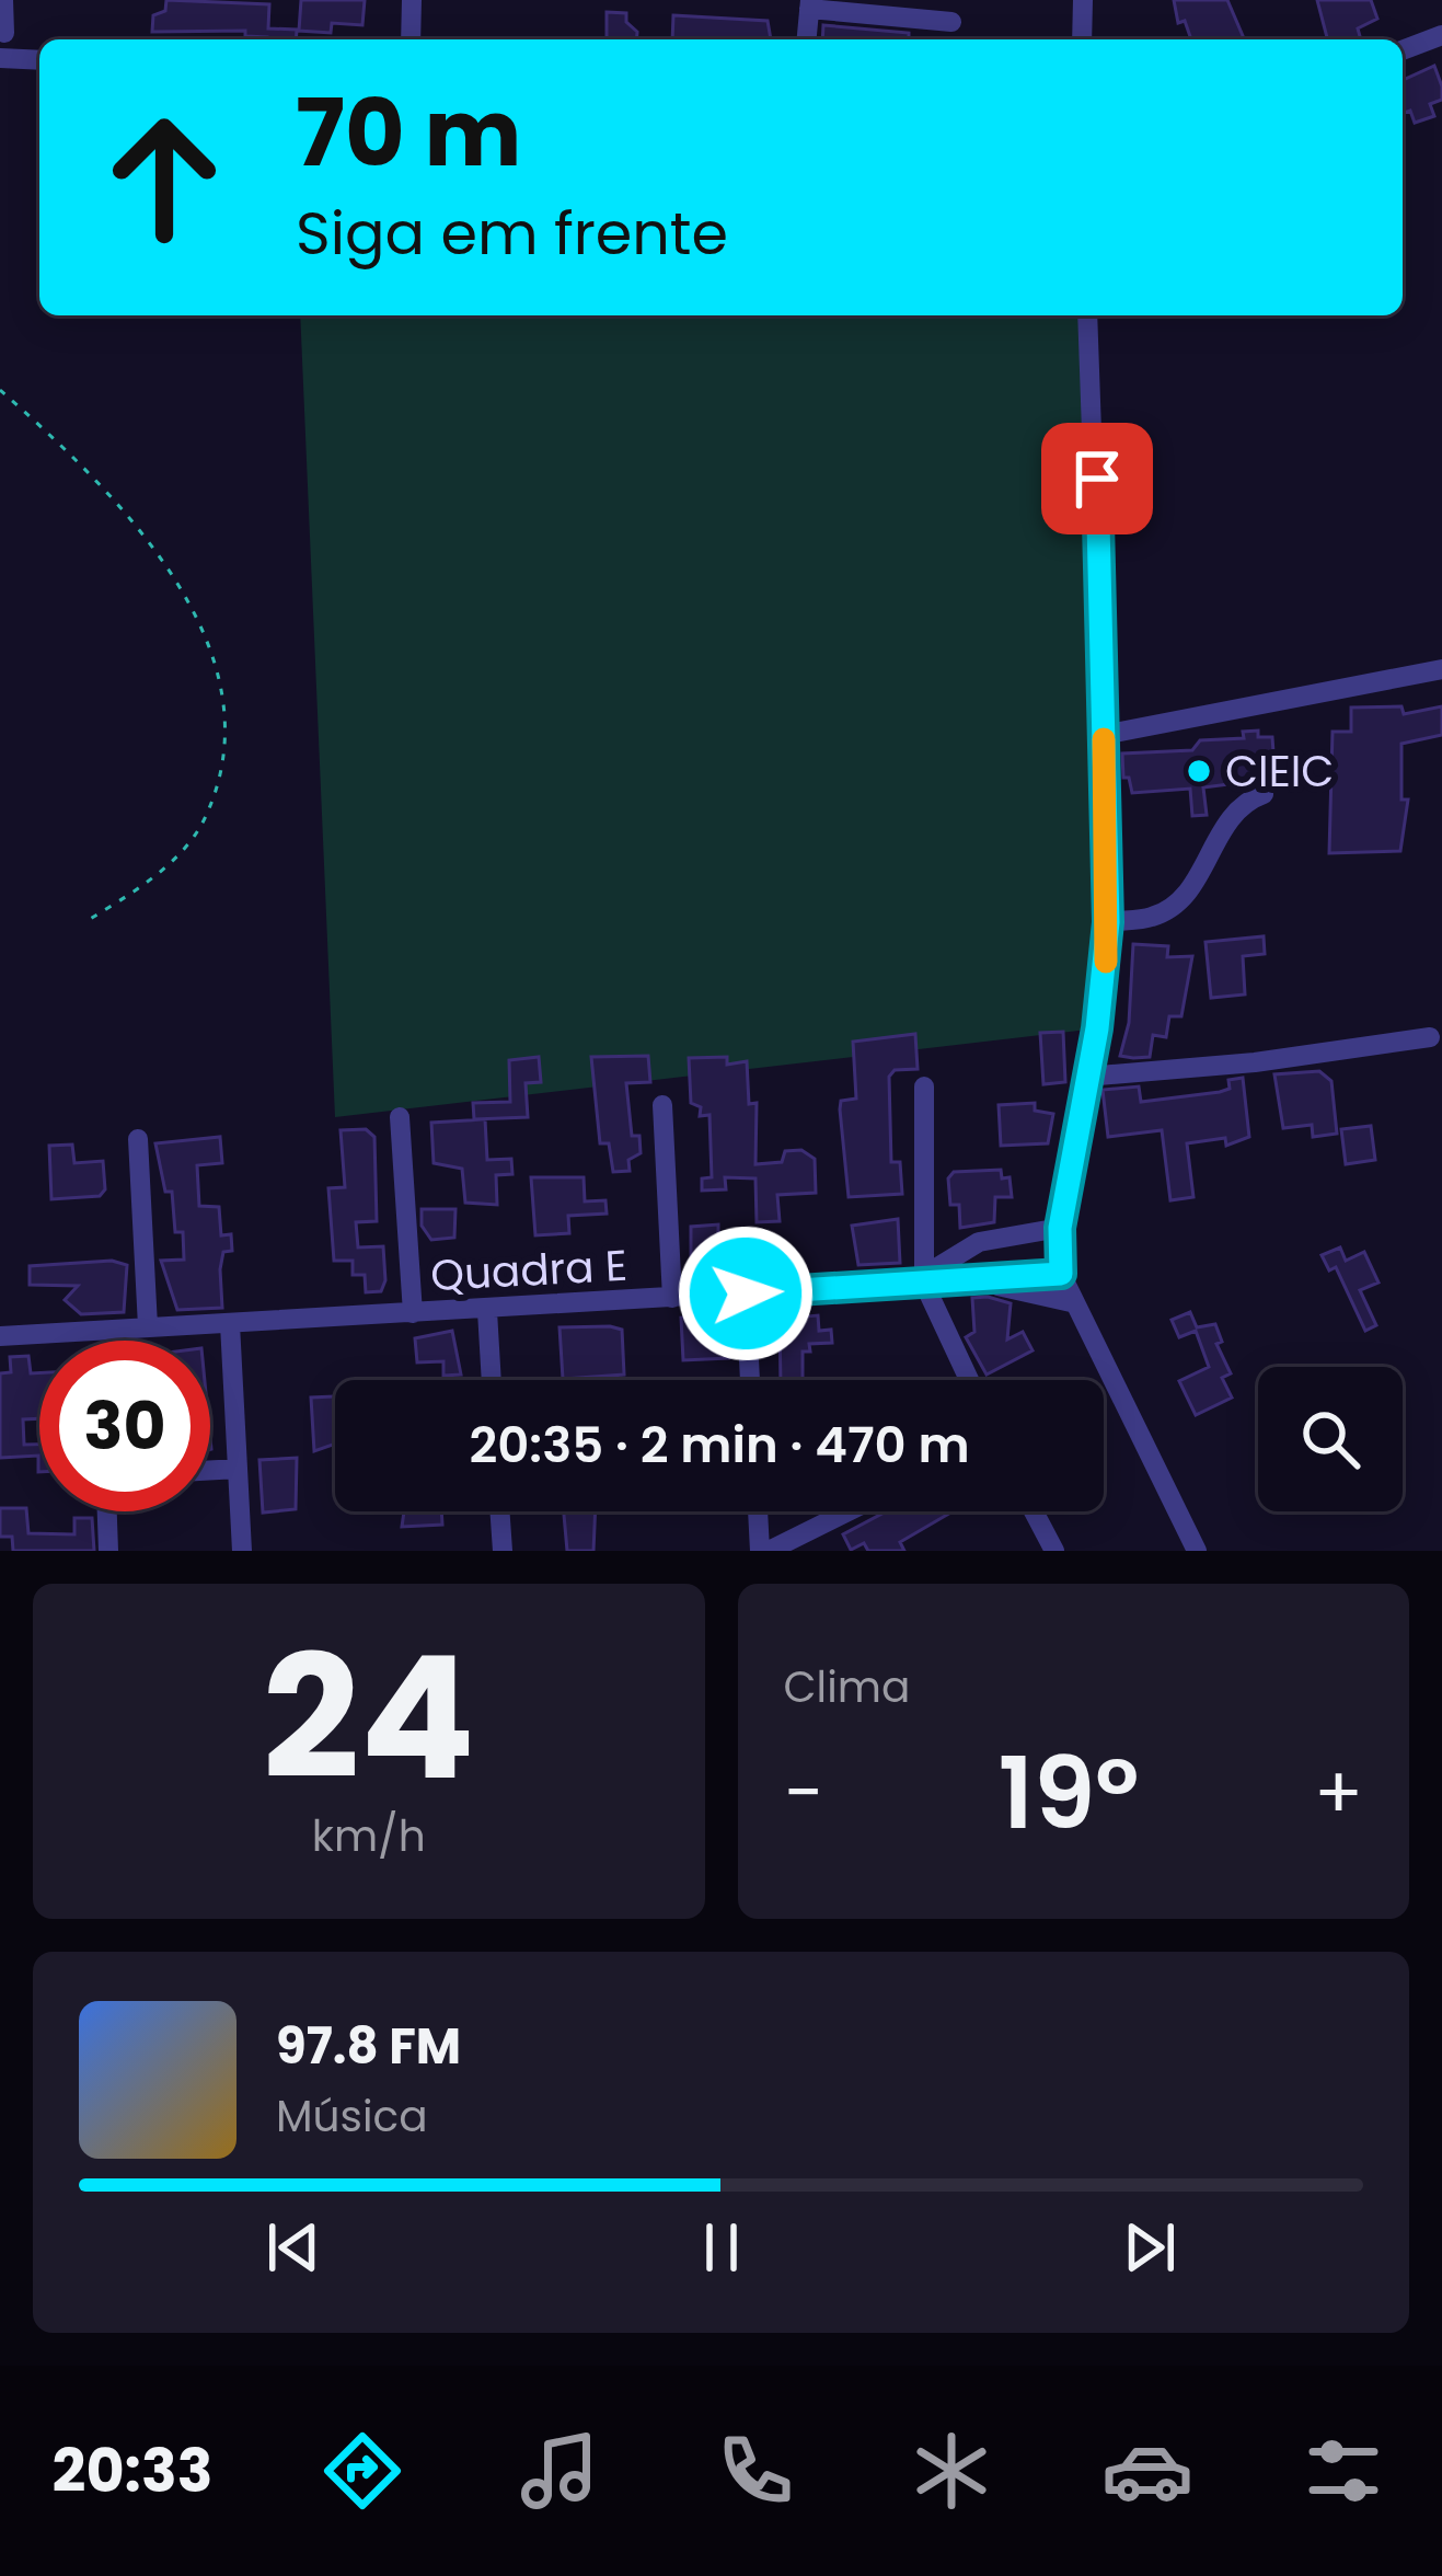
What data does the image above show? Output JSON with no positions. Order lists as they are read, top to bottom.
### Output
{
  "streets": {
    "street": ["Quadra E"]
  },
  "places": ["CIEIC"],
  "page": {
    "turn": ["70 m", "Siga em frente"],
    "limit": "30",
    "trip": "20:35 · 2 min · 470 m",
    "tile": [
      ["24", "km/h"],
      "Clima"
    ],
    "heat": ["−", "19°", "+"],
    "song": ["97.8 FM", "Música"],
    "tabs": "20:33"
  }
}
